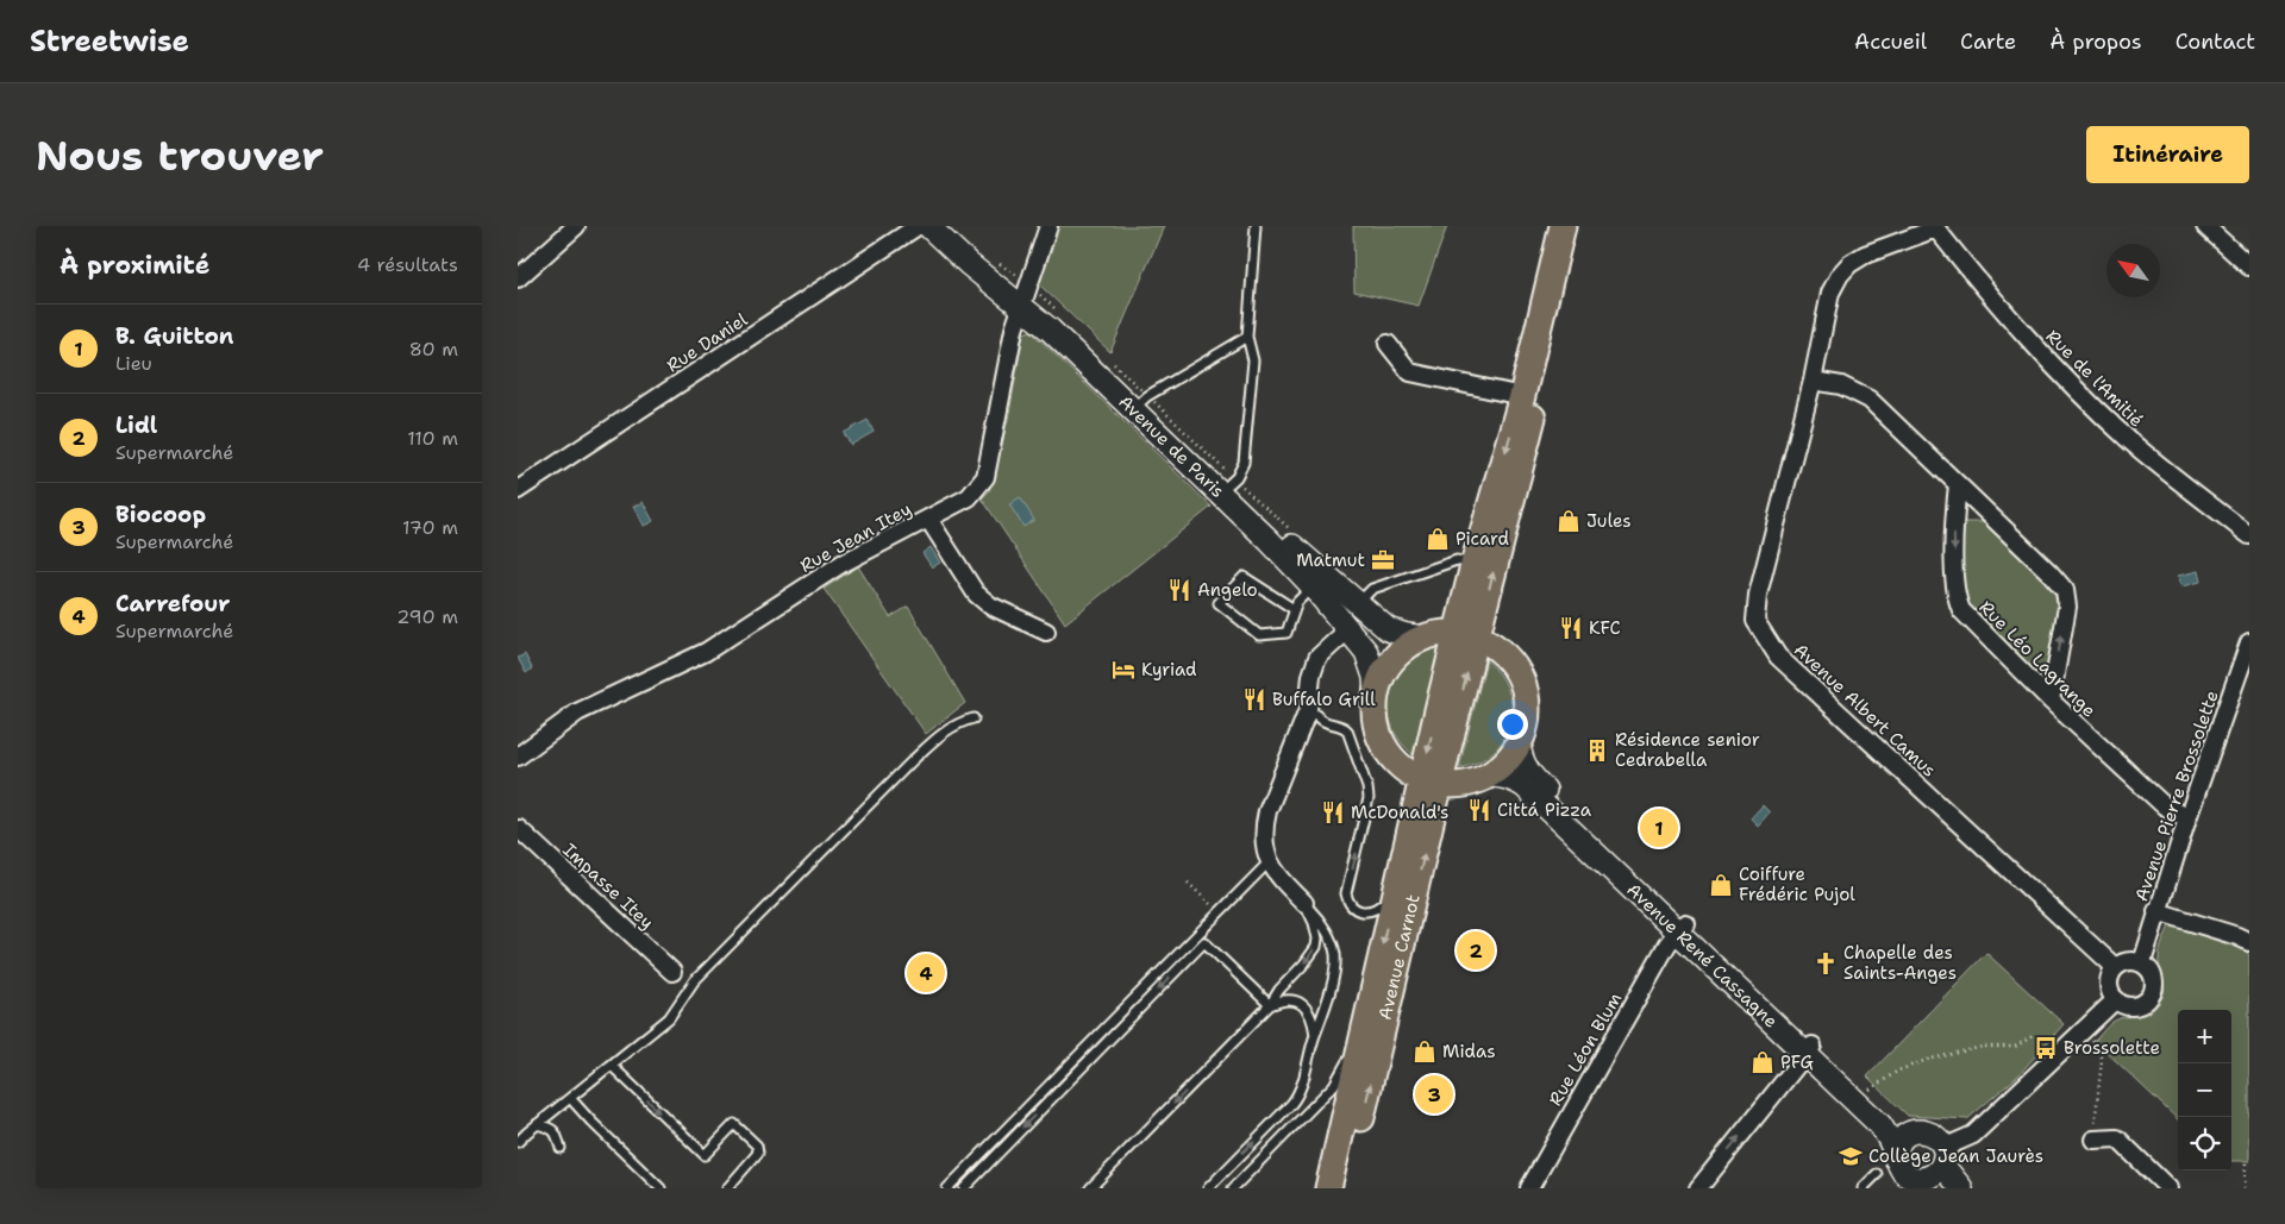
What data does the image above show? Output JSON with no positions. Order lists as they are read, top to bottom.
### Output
{
  "streets": {
    "main road": ["Avenue de Paris", "Avenue René Cassagne", "Avenue Carnot"],
    "street": [
      "Rue Daniel",
      "Rue de l'Amitié",
      "Rue Jean Itey",
      "Rue Léo Lagrange",
      "Avenue Albert Camus",
      "Avenue Pierre Brossolette",
      "Impasse Itey",
      "Rue Léon Blum"
    ]
  },
  "crossings": [
    ["Rue de l'Amitié", "Avenue Albert Camus"],
    ["Avenue de Paris", "Rue Jean Itey"],
    ["Rue Léo Lagrange", "Avenue Pierre Brossolette"],
    ["Avenue Albert Camus", "Avenue Pierre Brossolette"],
    ["Avenue René Cassagne", "Rue Léon Blum"]
  ],
  "one_way": ["Rue Léo Lagrange"],
  "places": {
    "shop": [
      "Jules",
      "Picard",
      "Coiffure Frédéric Pujol",
      "Midas",
      "PFG"
    ],
    "office": ["Matmut"],
    "restaurant": [
      "Angelo",
      "KFC",
      "Buffalo Grill",
      "Cittá Pizza",
      "McDonald's"
    ],
    "hotel": ["Kyriad"],
    "building": ["Résidence senior Cedrabella"],
    "church": ["Chapelle des Saints-Anges"],
    "bus stop": ["Brossolette"],
    "school or university": ["Collège Jean Jaurès"]
  },
  "north": "top left",
  "page": {
    "header": "Streetwise",
    "nav": [
      "Accueil",
      "Carte",
      "À propos",
      "Contact"
    ],
    "buttons": "Itinéraire",
    "title": "Nous trouver",
    "heading": ["À proximité", "4 résultats"],
    "list": [
      {
        "mark": "1",
        "name": "B. Guitton",
        "note": "Lieu",
        "value": "80 m"
      },
      {
        "mark": "2",
        "name": "Lidl",
        "note": "Supermarché",
        "value": "110 m"
      },
      {
        "mark": "3",
        "name": "Biocoop",
        "note": "Supermarché",
        "value": "170 m"
      },
      {
        "mark": "4",
        "name": "Carrefour",
        "note": "Supermarché",
        "value": "290 m"
      }
    ],
    "pins": [
      "1",
      "2",
      "4",
      "3"
    ],
    "map_buttons": ["+", "−"]
  }
}
